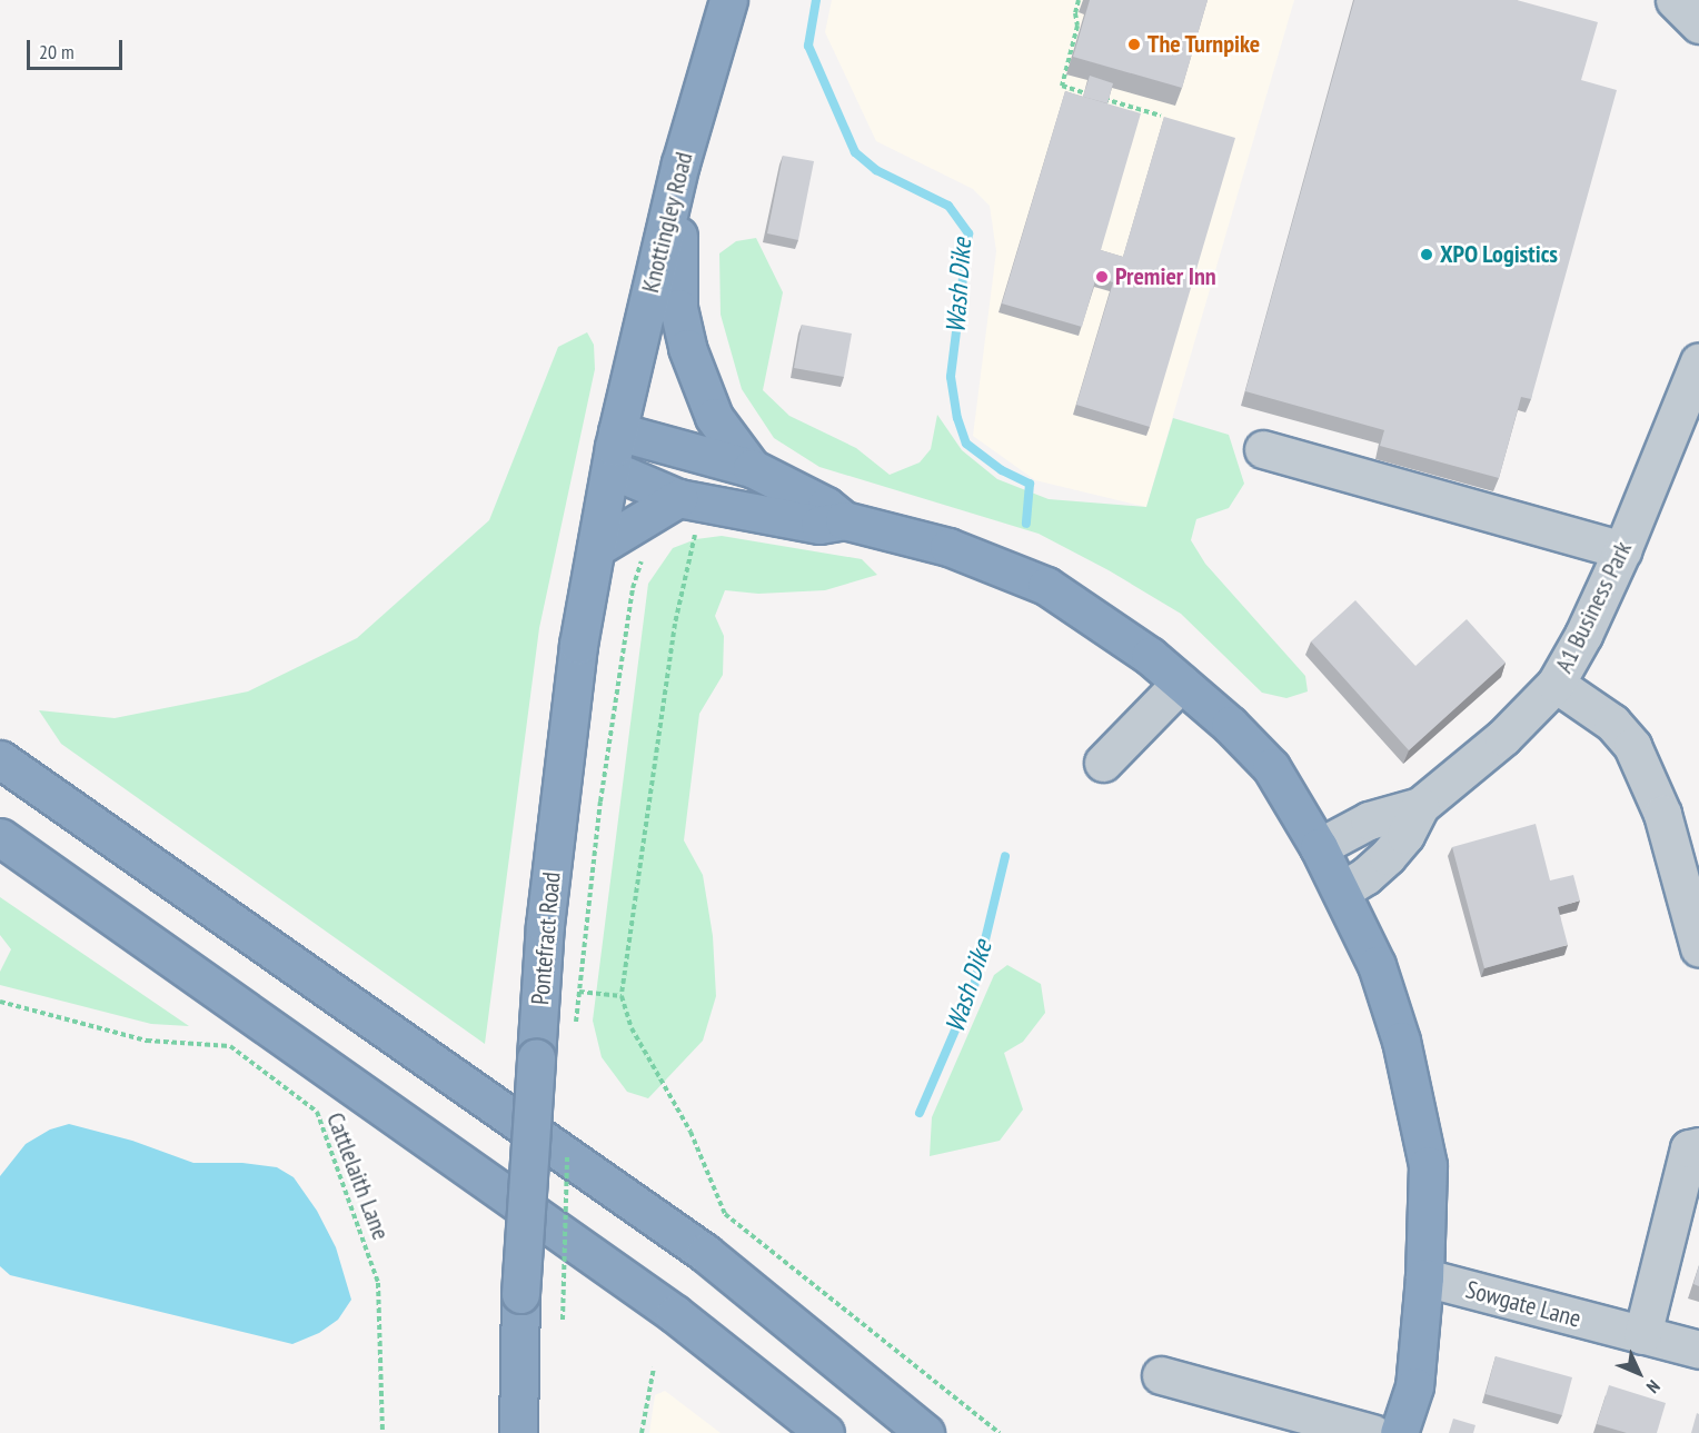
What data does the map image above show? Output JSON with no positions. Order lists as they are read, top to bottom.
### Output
{
  "streets": {
    "highway": ["Knottingley Road", "Pontefract Road"],
    "street": ["A1 Business Park", "Sowgate Lane"],
    "path": ["Cattlelaith Lane"]
  },
  "crossings": [
    ["Knottingley Road", "Pontefract Road"]
  ],
  "water": ["Wash Dike"],
  "places": ["The Turnpike", "XPO Logistics", "Premier Inn"],
  "scale_bar": "20 m",
  "north": "bottom right"
}
